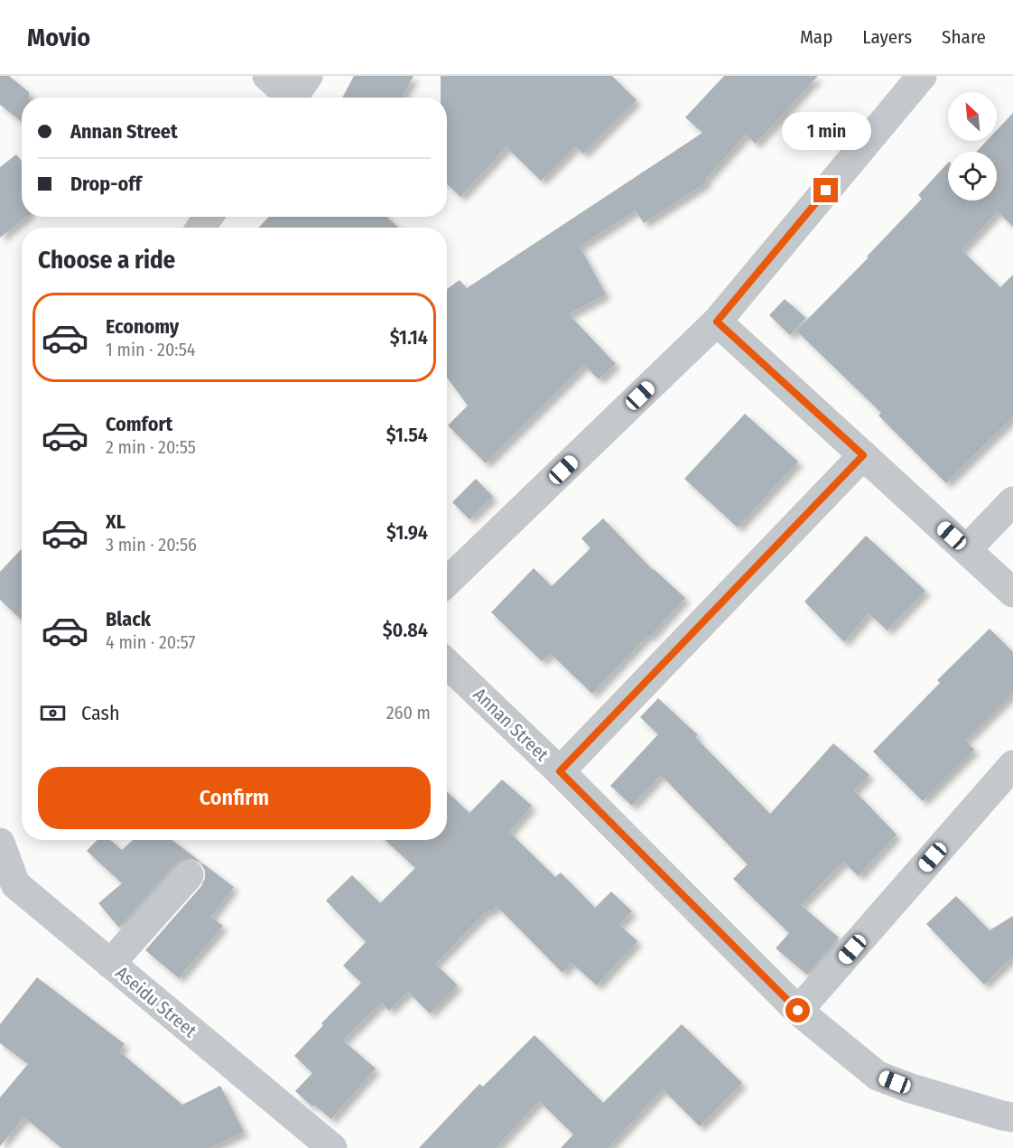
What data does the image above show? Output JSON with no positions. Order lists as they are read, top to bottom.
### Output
{
  "streets": {
    "street": ["Annan Street", "Aseidu Street"]
  },
  "north": "top left",
  "page": {
    "header": "Movio",
    "nav": ["Map", "Layers", "Share"],
    "banner": ["Annan Street", "Drop-off"],
    "bubble": "1 min",
    "heading": "Choose a ride",
    "list": [
      {
        "name": "Economy",
        "note": "1 min · 20:54",
        "value": "$1.14"
      },
      {
        "name": "Comfort",
        "note": "2 min · 20:55",
        "value": "$1.54"
      },
      {
        "name": "XL",
        "note": "3 min · 20:56",
        "value": "$1.94"
      },
      {
        "name": "Black",
        "note": "4 min · 20:57",
        "value": "$0.84"
      }
    ],
    "pay": ["Cash", "260 m"],
    "buttons": "Confirm"
  }
}
